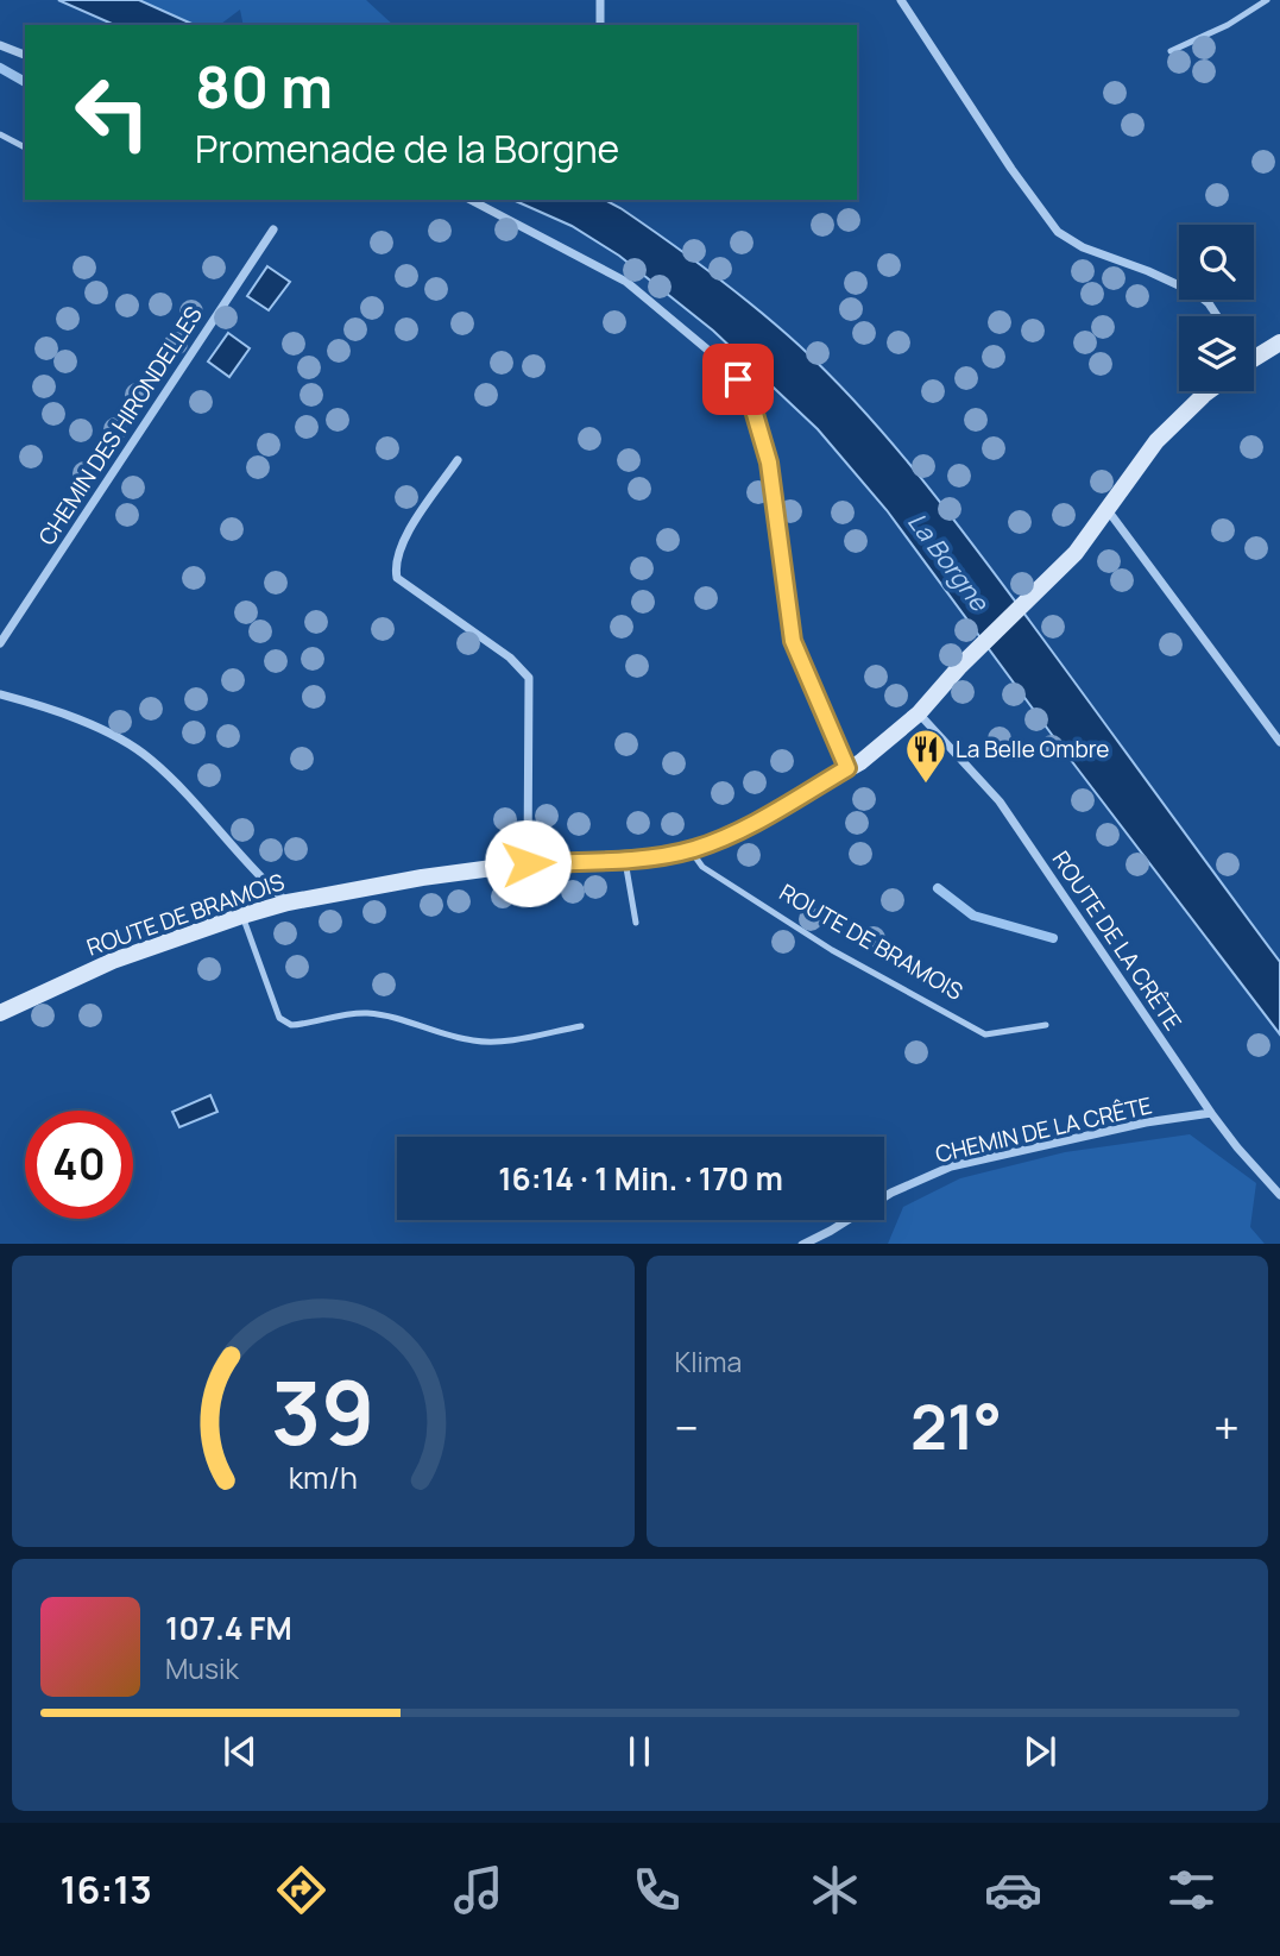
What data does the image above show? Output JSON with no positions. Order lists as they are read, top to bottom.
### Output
{
  "streets": {
    "street": [
      "CHEMIN DES HIRONDELLES",
      "ROUTE DE BRAMOIS",
      "ROUTE DE LA CRÊTE",
      "CHEMIN DE LA CRÊTE"
    ]
  },
  "crossings": [
    ["ROUTE DE BRAMOIS", "ROUTE DE LA CRÊTE"],
    ["ROUTE DE LA CRÊTE", "CHEMIN DE LA CRÊTE"]
  ],
  "water": ["La Borgne"],
  "places": {
    "restaurant": ["La Belle Ombre"]
  },
  "page": {
    "turn": ["80 m", "Promenade de la Borgne"],
    "limit": "40",
    "trip": "16:14 · 1 Min. · 170 m",
    "tile": "Klima",
    "heat": ["−", "21°", "+"],
    "song": ["107.4 FM", "Musik"],
    "tabs": "16:13",
    "gauge": ["39", "km/h"]
  }
}
